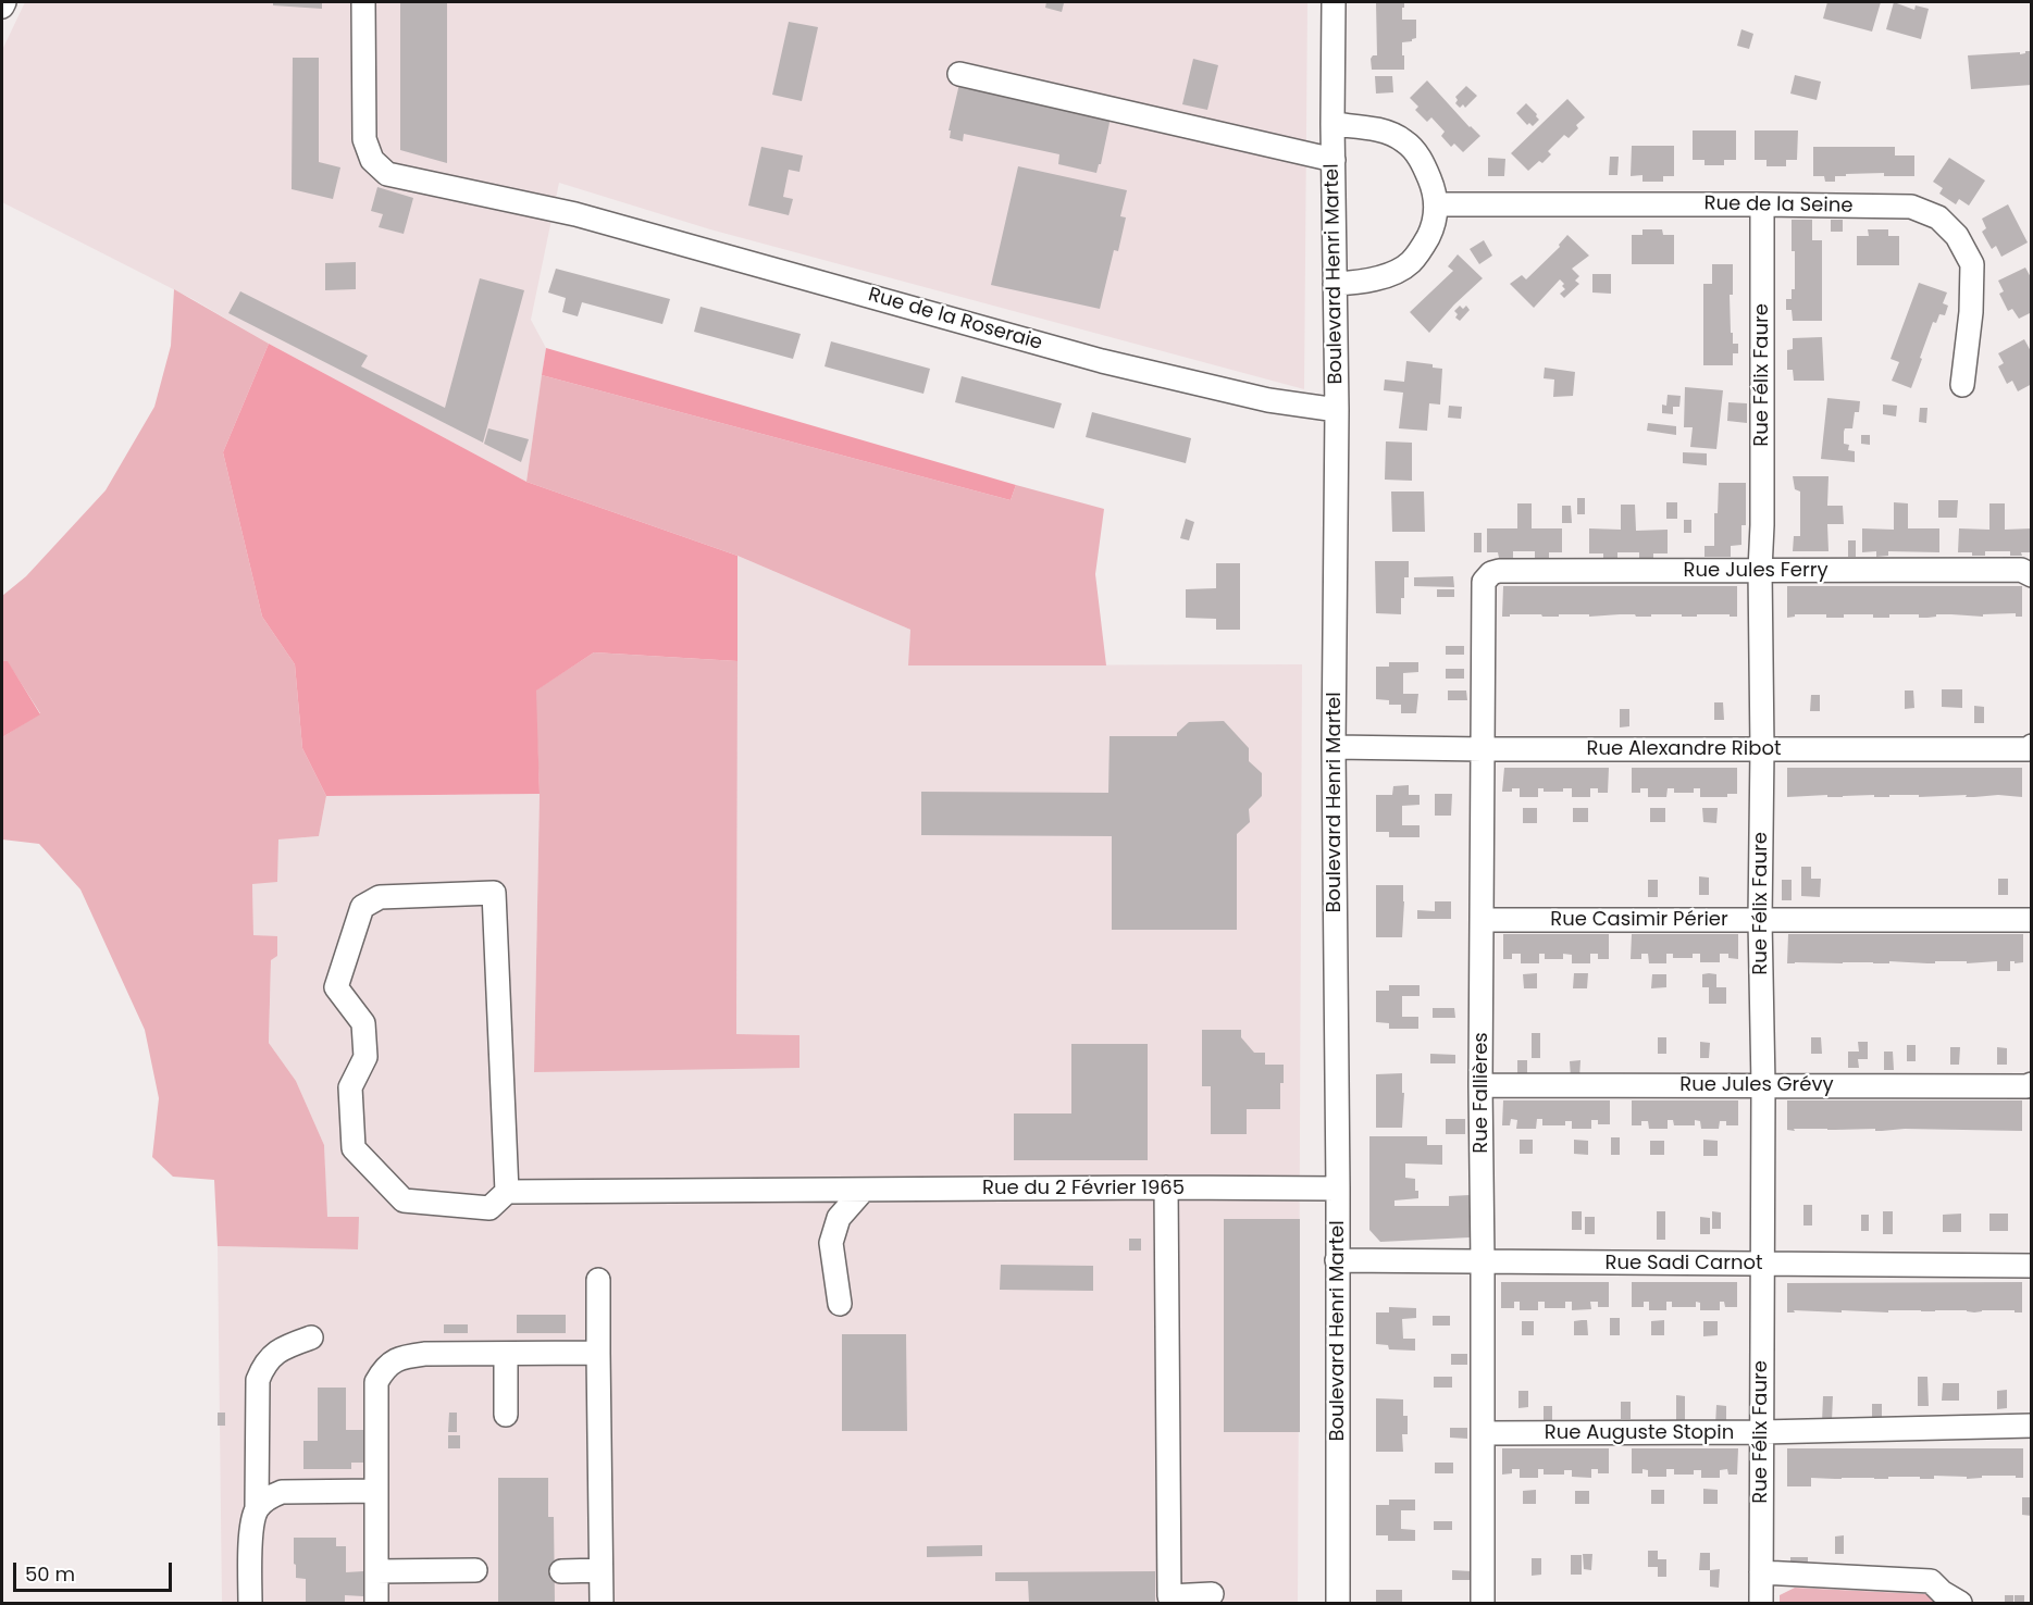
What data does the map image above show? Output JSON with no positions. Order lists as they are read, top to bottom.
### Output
{
  "streets": {
    "street": [
      "Rue de la Seine",
      "Boulevard Henri Martel",
      "Rue de la Roseraie",
      "Rue Félix Faure",
      "Rue Jules Ferry",
      "Rue Alexandre Ribot",
      "Rue Casimir Périer",
      "Rue Jules Grévy",
      "Rue Fallières",
      "Rue du 2 Février 1965",
      "Rue Sadi Carnot",
      "Rue Auguste Stopin"
    ]
  },
  "crossings": [
    ["Rue de la Seine", "Rue Félix Faure"],
    ["Boulevard Henri Martel", "Rue de la Roseraie"],
    ["Boulevard Henri Martel", "Rue Alexandre Ribot"],
    ["Boulevard Henri Martel", "Rue du 2 Février 1965"],
    ["Boulevard Henri Martel", "Rue Sadi Carnot"],
    ["Rue Félix Faure", "Rue Jules Ferry"],
    ["Rue Félix Faure", "Rue Alexandre Ribot"],
    ["Rue Félix Faure", "Rue Casimir Périer"],
    ["Rue Félix Faure", "Rue Jules Grévy"],
    ["Rue Félix Faure", "Rue Sadi Carnot"],
    ["Rue Félix Faure", "Rue Auguste Stopin"],
    ["Rue Jules Ferry", "Rue Fallières"],
    ["Rue Alexandre Ribot", "Rue Fallières"],
    ["Rue Casimir Périer", "Rue Fallières"],
    ["Rue Jules Grévy", "Rue Fallières"],
    ["Rue Fallières", "Rue Sadi Carnot"],
    ["Rue Fallières", "Rue Auguste Stopin"]
  ],
  "scale_bar": "50 m"
}
